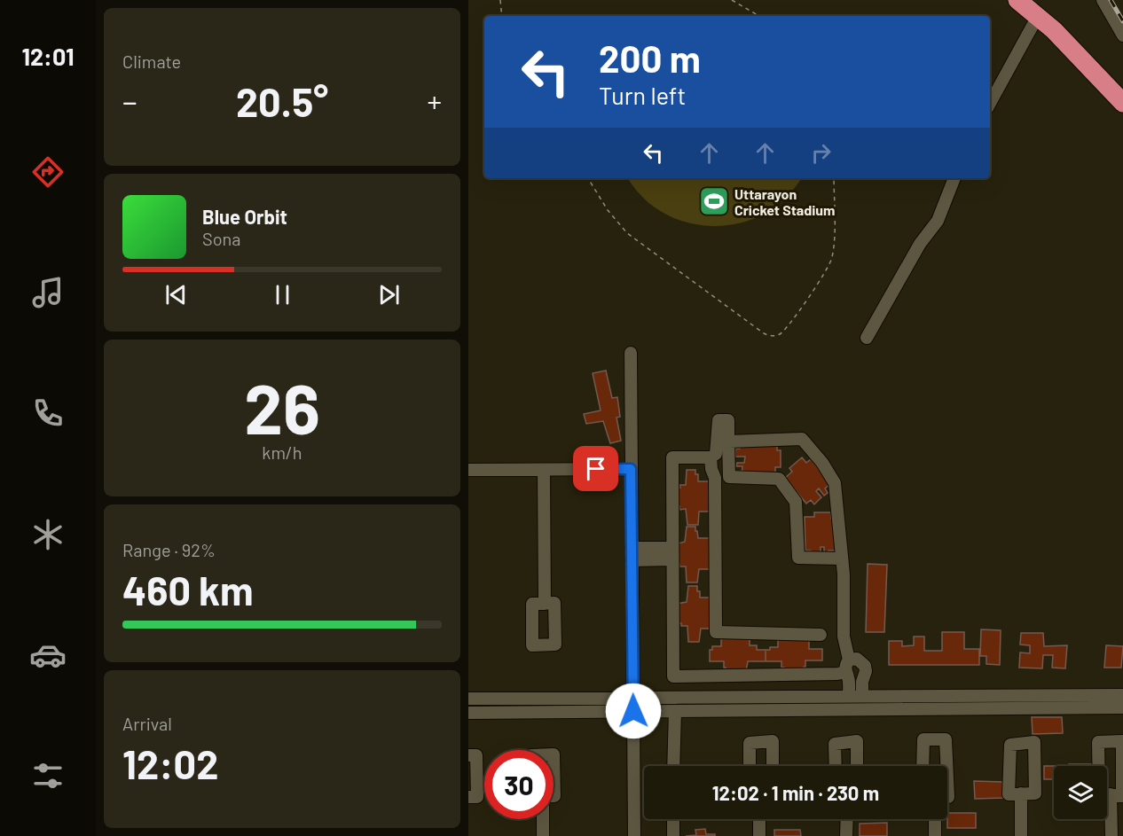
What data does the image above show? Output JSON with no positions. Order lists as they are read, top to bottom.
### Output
{
  "places": {
    "sports": ["Uttarayon Cricket Stadium"]
  },
  "page": {
    "tabs": "12:01",
    "tile": [
      "Climate",
      ["26", "km/h"],
      ["Range · 92%", "460 km"],
      ["Arrival", "12:02"]
    ],
    "turn": ["200 m", "Turn left"],
    "heat": ["−", "20.5°", "+"],
    "song": ["Blue Orbit", "Sona"],
    "limit": "30",
    "trip": "12:02 · 1 min · 230 m"
  }
}
